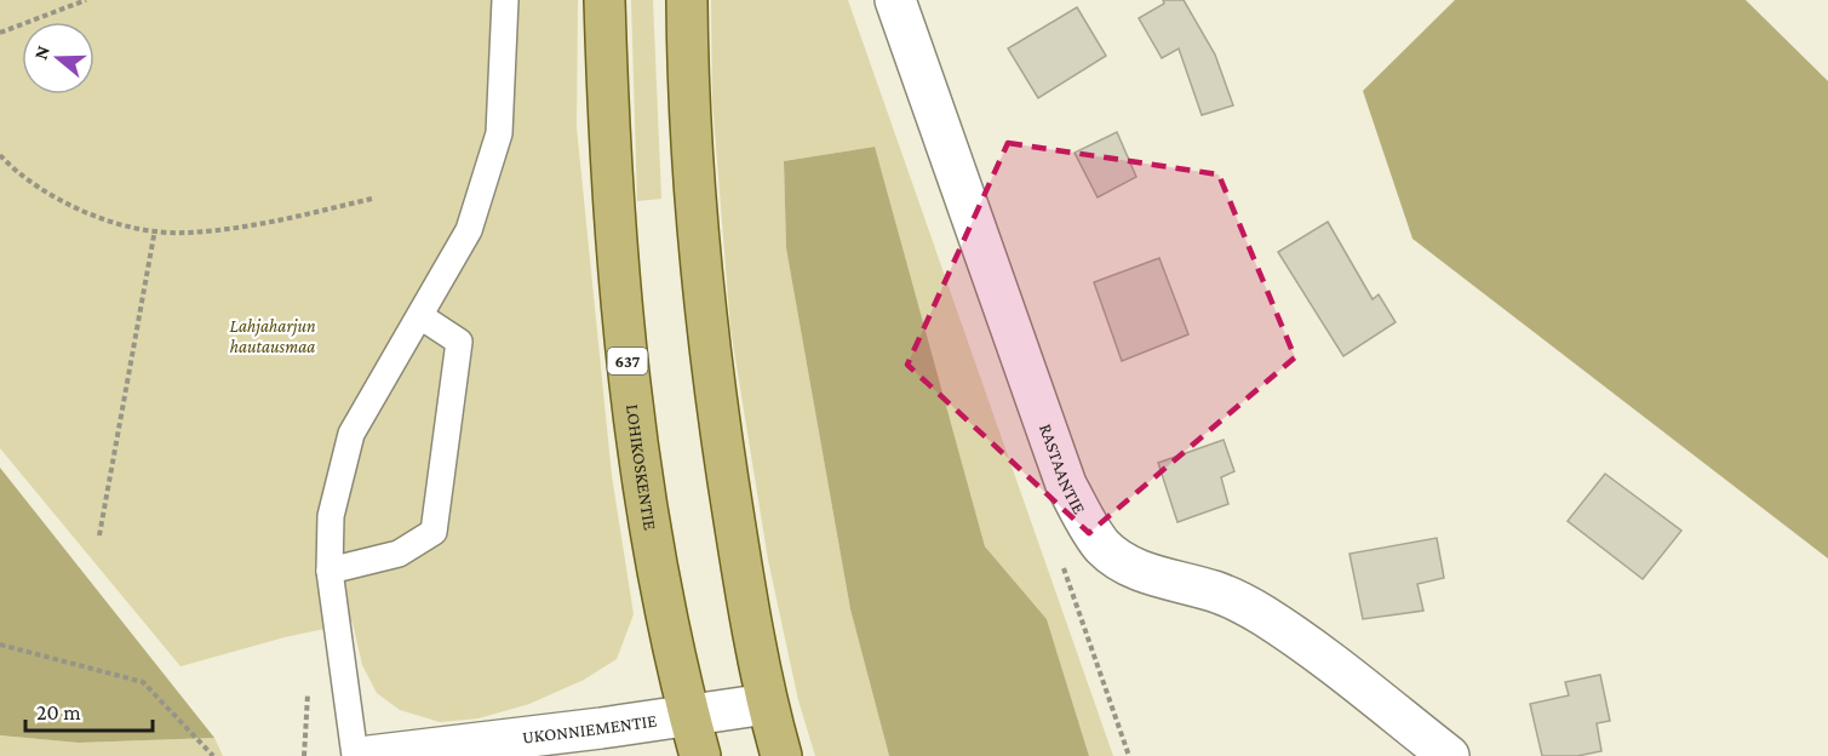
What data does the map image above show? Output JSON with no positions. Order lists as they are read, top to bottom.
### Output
{
  "streets": {
    "main road": ["637", "LOHIKOSKENTIE"],
    "street": ["RASTAANTIE", "UKONNIEMENTIE"]
  },
  "crossings": [
    ["LOHIKOSKENTIE", "UKONNIEMENTIE"]
  ],
  "parks": ["Lahjaharjun hautausmaa"],
  "scale_bar": "20 m",
  "north": "left"
}
